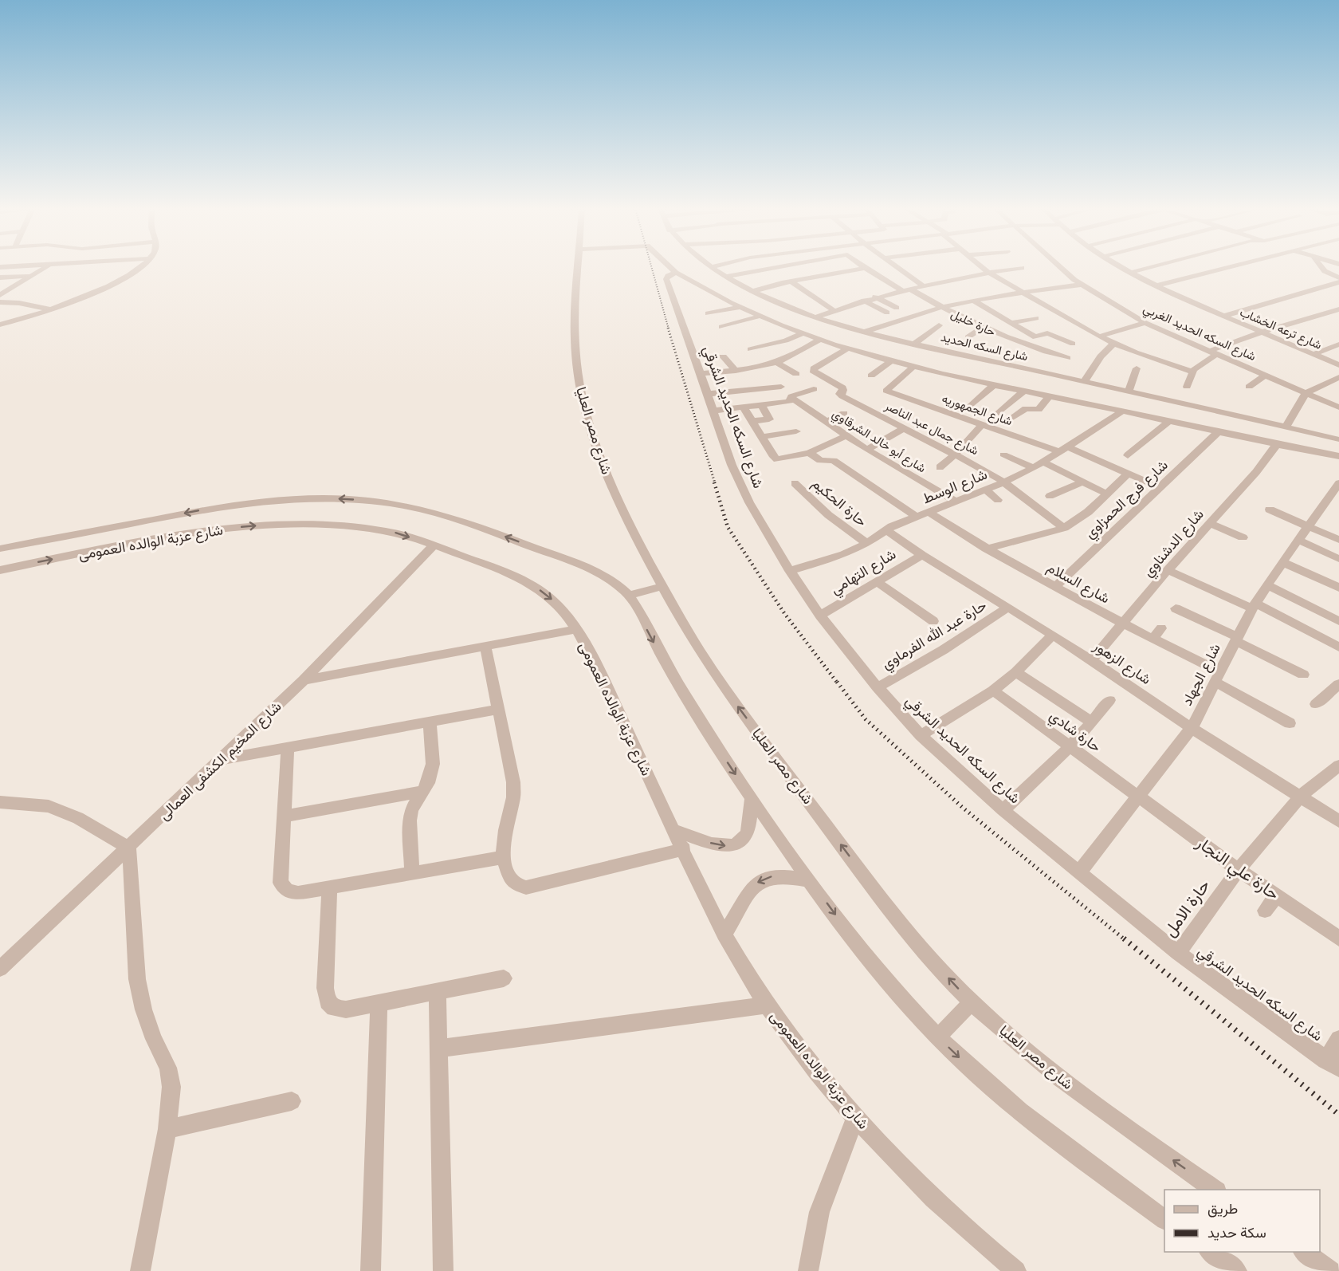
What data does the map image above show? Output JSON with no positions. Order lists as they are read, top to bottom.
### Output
{
  "streets": {
    "street": [
      "حارة خليل",
      "شارع ترعه الخشاب",
      "شارع السكه الحديد الغربي",
      "شارع السكه الحديد",
      "شارع الجمهوريه",
      "شارع السكه الحديد الشرقي",
      "شارع جمال عبد الناصر",
      "شارع مصر العليا",
      "شارع أبو خالد الشرقاوي",
      "شارع الوسط",
      "شارع فرج الحمزاوي",
      "حارة الحكيم",
      "شارع عزبة الوالده العمومى",
      "شارع الدشناوي",
      "شارع التهامي",
      "شارع السلام",
      "حارة عبد الله الفرماوي",
      "شارع الزهور",
      "شارع الجهاد",
      "حارة شادي",
      "شارع المخيم الكشفى العمالى",
      "حارة علي النجار",
      "حارة الامل"
    ]
  },
  "crossings": [
    ["شارع الجمهوريه", "شارع الوسط"],
    ["شارع الجمهوريه", "شارع فرج الحمزاوي"],
    ["شارع السكه الحديد الشرقي", "شارع الوسط"],
    ["شارع السكه الحديد الشرقي", "شارع التهامي"],
    ["شارع السكه الحديد الشرقي", "حارة عبد الله الفرماوي"],
    ["شارع السكه الحديد الشرقي", "شارع الجهاد"],
    ["شارع السكه الحديد الشرقي", "حارة الامل"],
    ["شارع جمال عبد الناصر", "شارع الوسط"],
    ["شارع أبو خالد الشرقاوي", "شارع الوسط"],
    ["شارع الوسط", "حارة الحكيم"],
    ["شارع الوسط", "شارع السلام"],
    ["شارع الوسط", "شارع الزهور"],
    ["شارع فرج الحمزاوي", "شارع السلام"],
    ["شارع عزبة الوالده العمومى", "شارع المخيم الكشفى العمالى"],
    ["شارع الدشناوي", "شارع السلام"],
    ["شارع الدشناوي", "شارع الزهور"],
    ["شارع التهامي", "شارع الزهور"],
    ["شارع السلام", "شارع الجهاد"],
    ["حارة عبد الله الفرماوي", "شارع الزهور"],
    ["شارع الزهور", "شارع الجهاد"],
    ["شارع الزهور", "حارة الامل"],
    ["شارع الجهاد", "حارة شادي"],
    ["شارع الجهاد", "حارة علي النجار"],
    ["حارة شادي", "حارة علي النجار"],
    ["حارة علي النجار", "حارة الامل"]
  ],
  "legend": ["طريق", "سكة حديد"]
}
